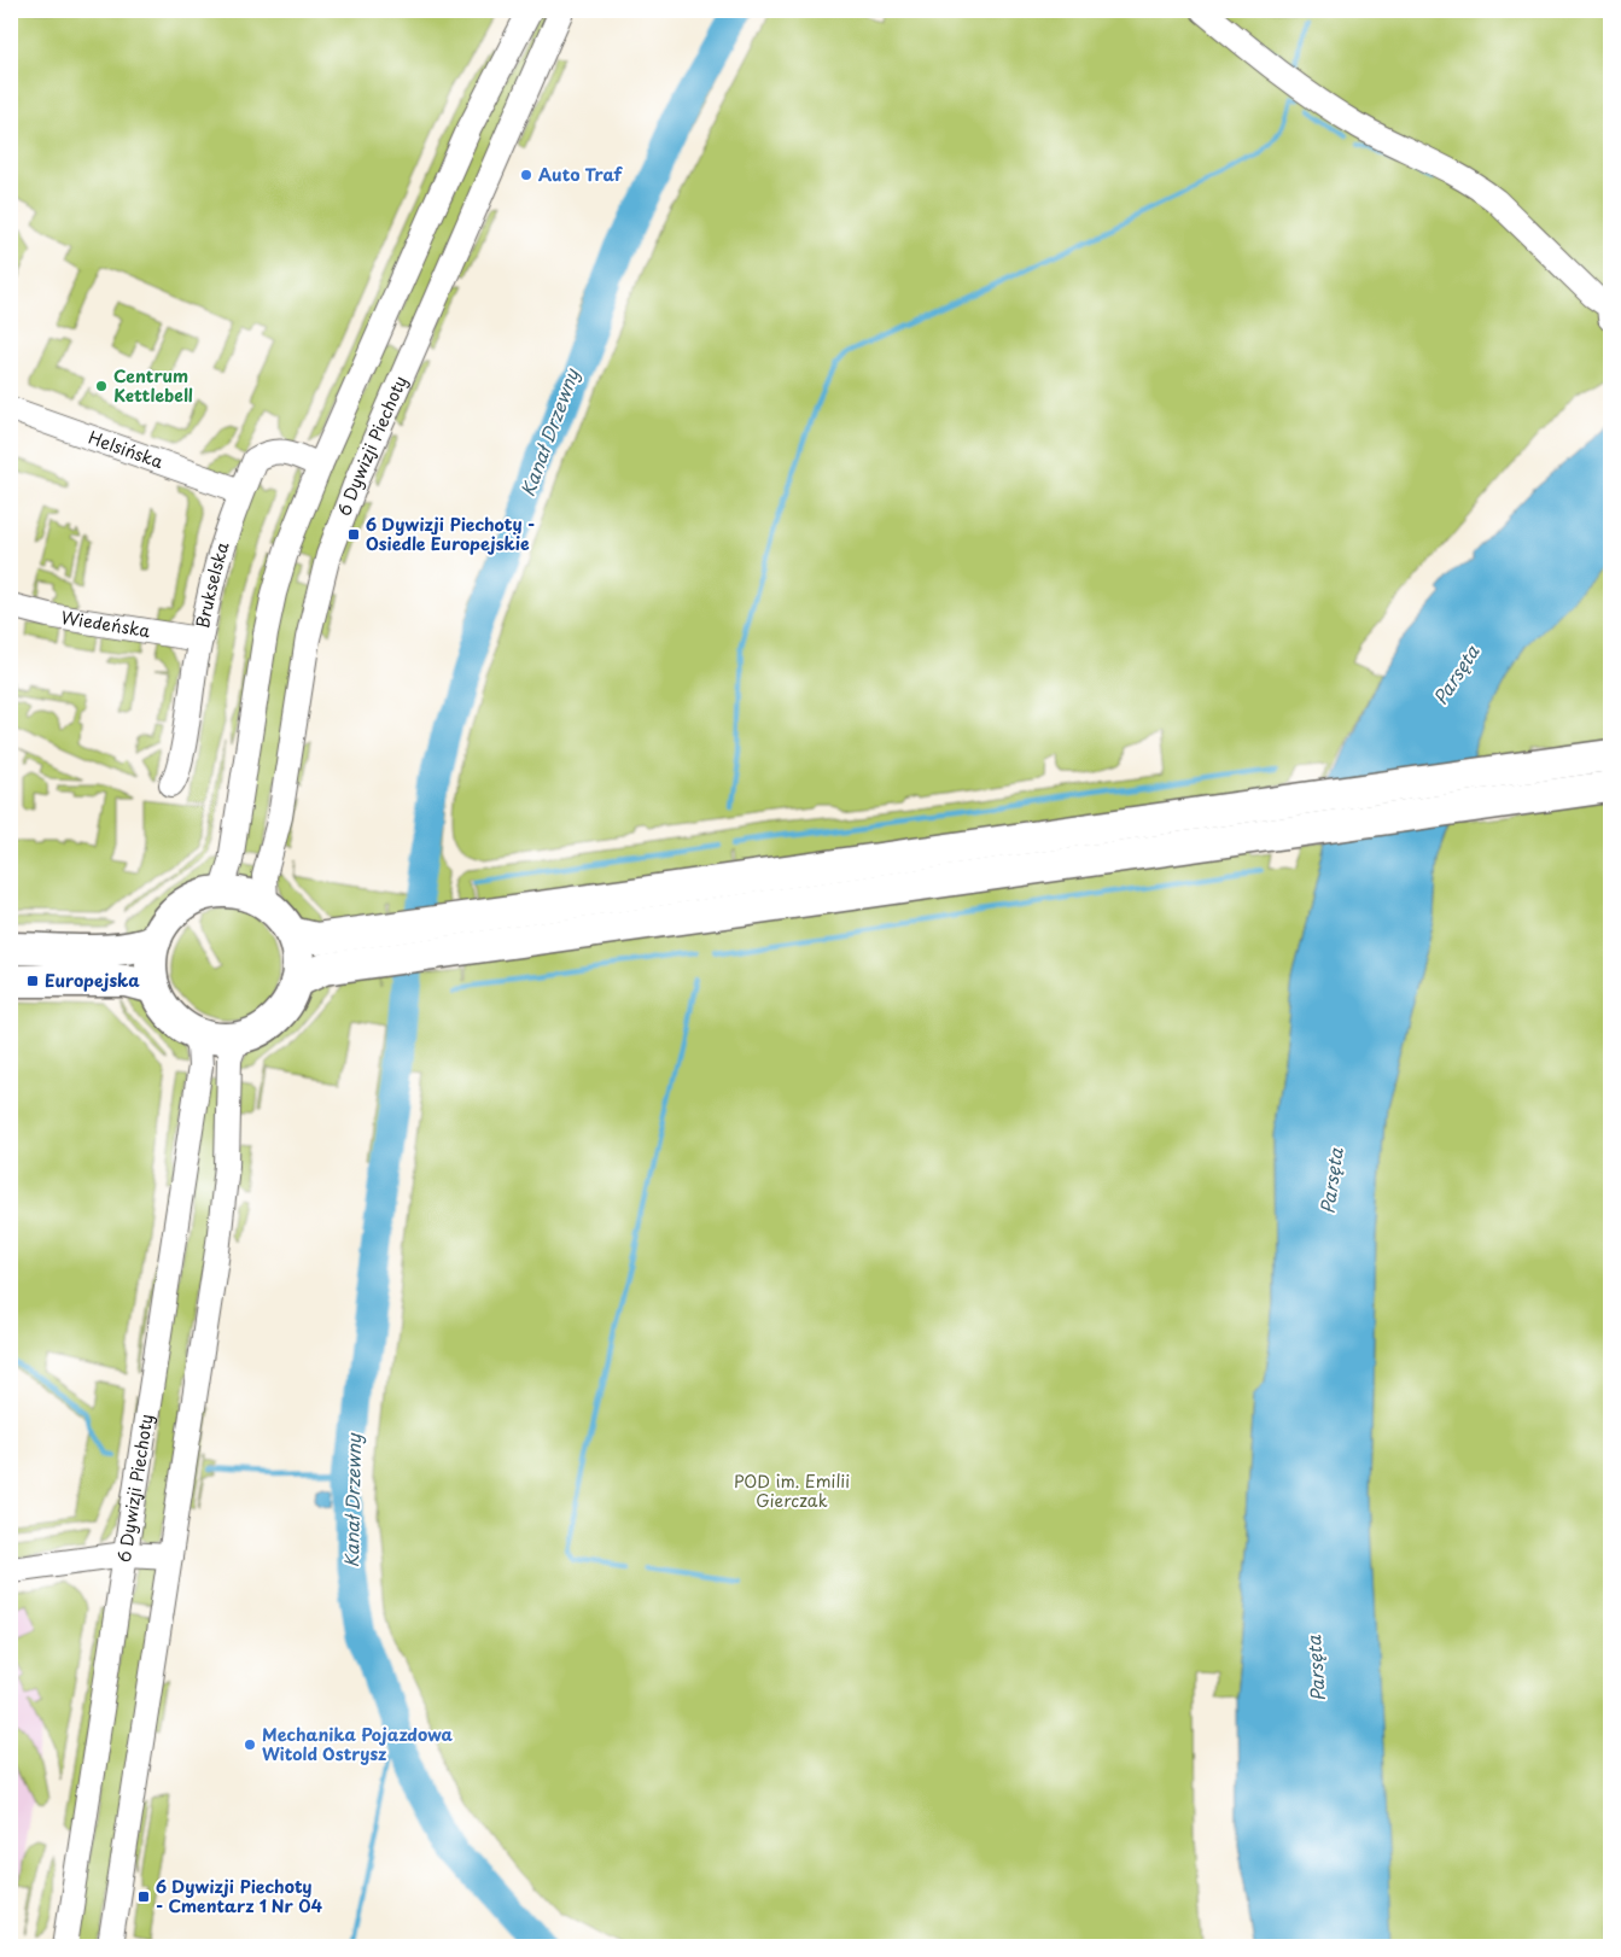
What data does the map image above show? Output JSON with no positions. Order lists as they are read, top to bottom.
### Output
{
  "streets": {
    "street": [
      "6 Dywizji Piechoty",
      "Helsińska",
      "Brukselska",
      "Wiedeńska"
    ]
  },
  "crossings": [
    ["Helsińska", "Brukselska"],
    ["Brukselska", "Wiedeńska"]
  ],
  "water": ["Kanał Drzewny", "Parsęta"],
  "parks": ["POD im. Emilii Gierczak"],
  "places": {
    "other": ["Auto Traf", "Centrum Kettlebell", "Mechanika Pojazdowa Witold Ostrysz"],
    "transit": ["6 Dywizji Piechoty - Osiedle Europejskie", "Europejska", "6 Dywizji Piechoty - Cmentarz 1 Nr 04"]
  }
}
